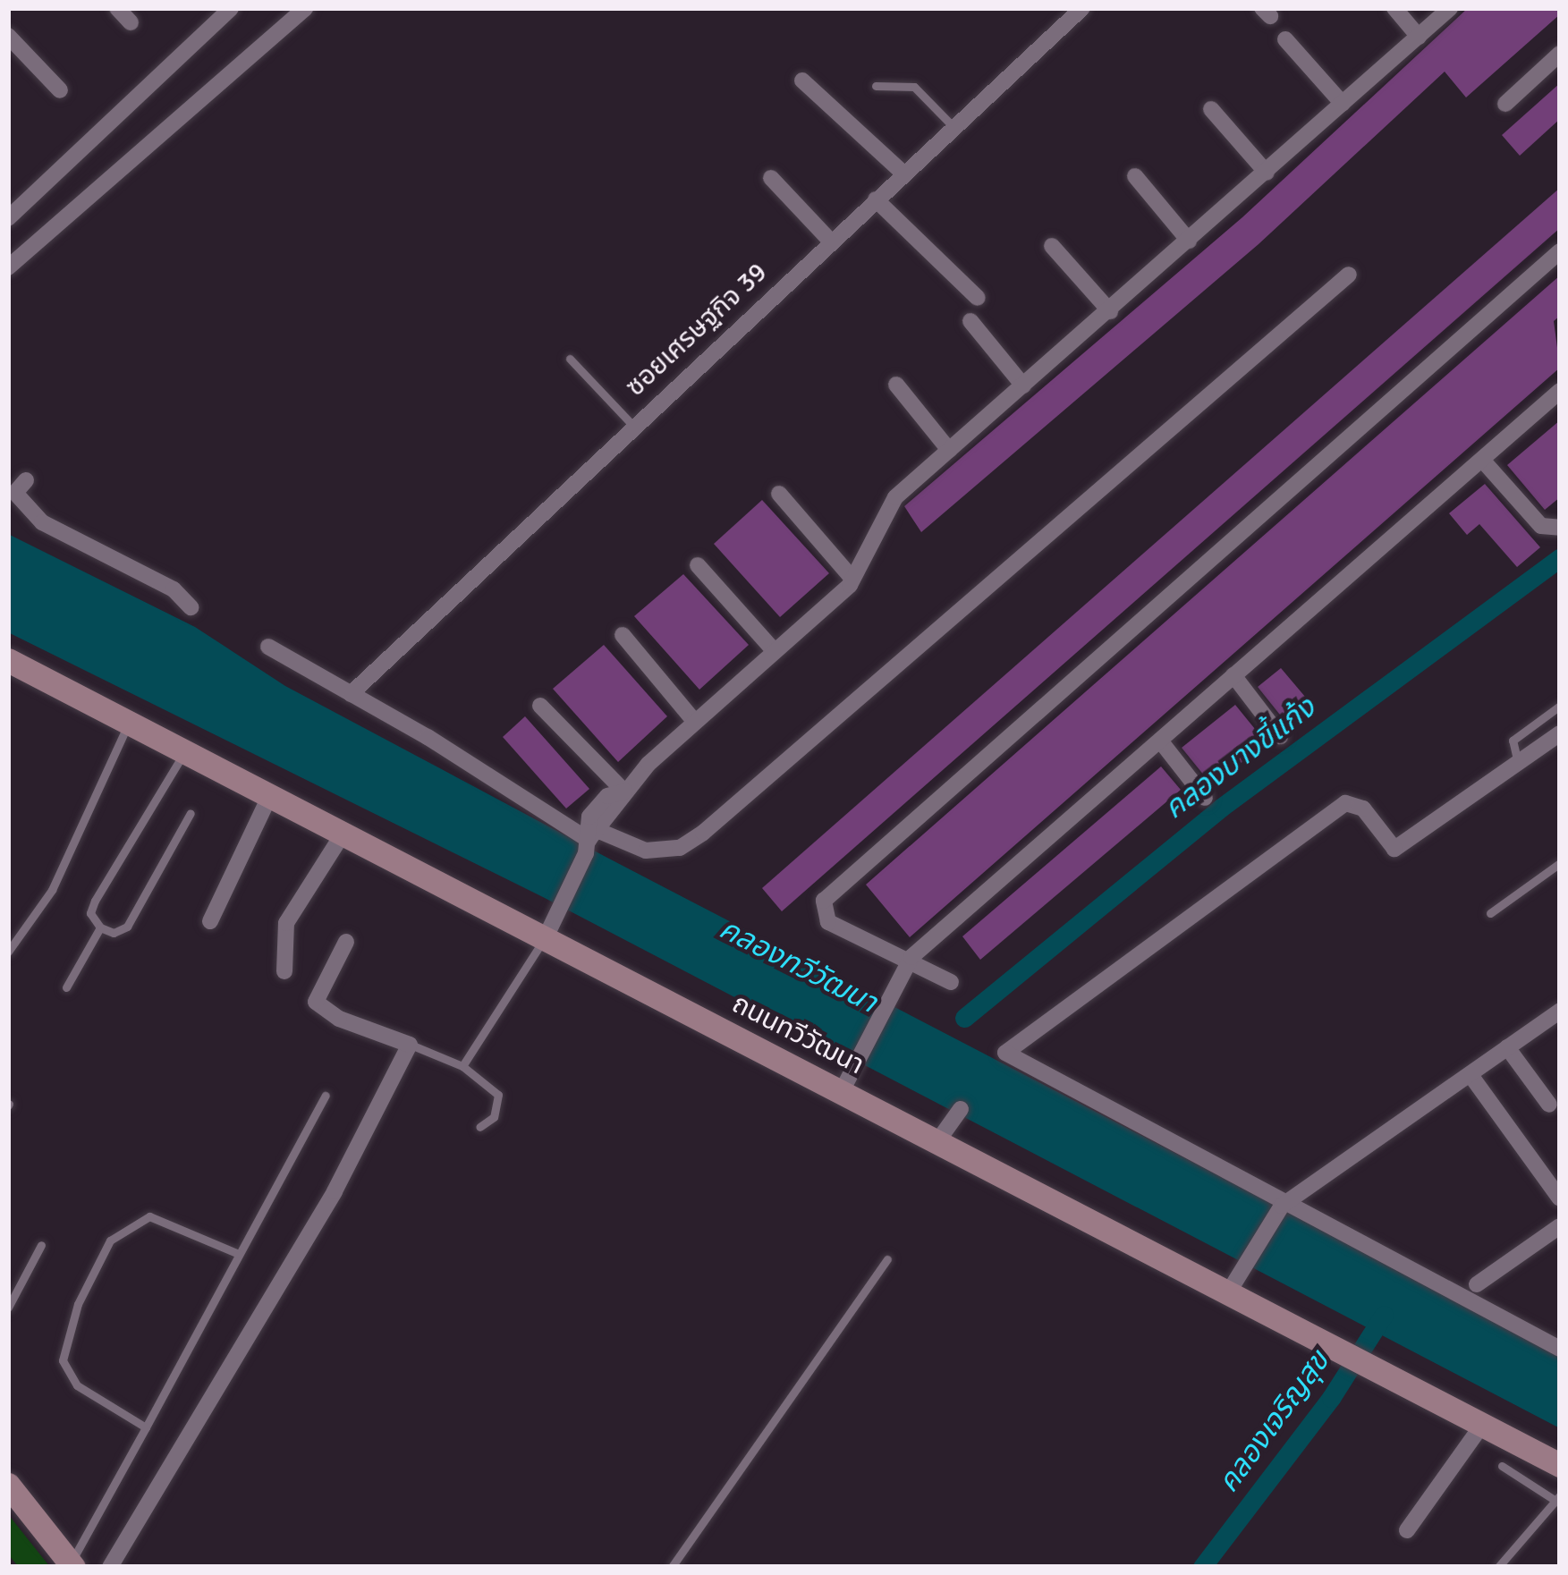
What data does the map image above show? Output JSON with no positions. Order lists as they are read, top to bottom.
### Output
{
  "streets": {
    "main road": ["ถนนทวีวัฒนา"],
    "street": ["ซอยเศรษฐกิจ 39"]
  },
  "water": ["คลองบางขี้แก้ง", "คลองทวีวัฒนา", "คลองเจริญสุข"]
}
